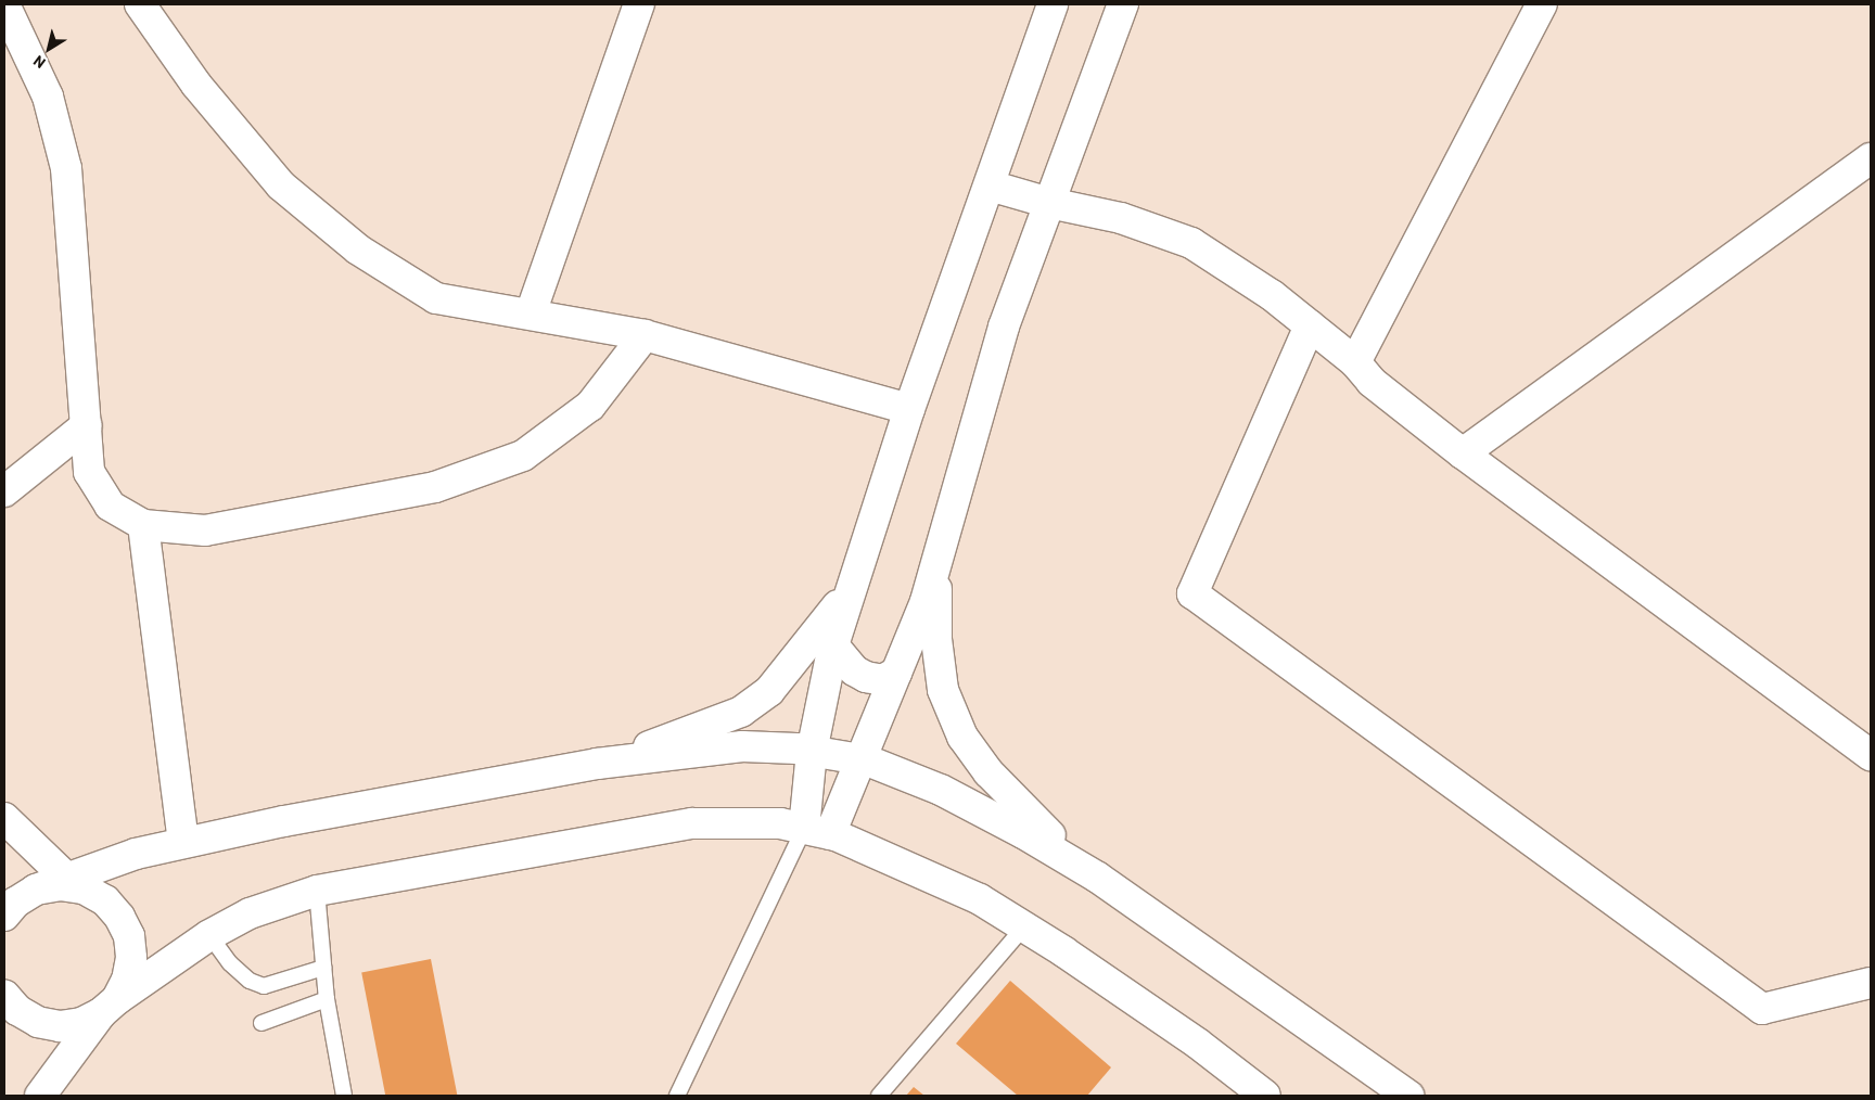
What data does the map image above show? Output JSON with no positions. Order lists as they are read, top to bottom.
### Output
{
  "north": "bottom left"
}
